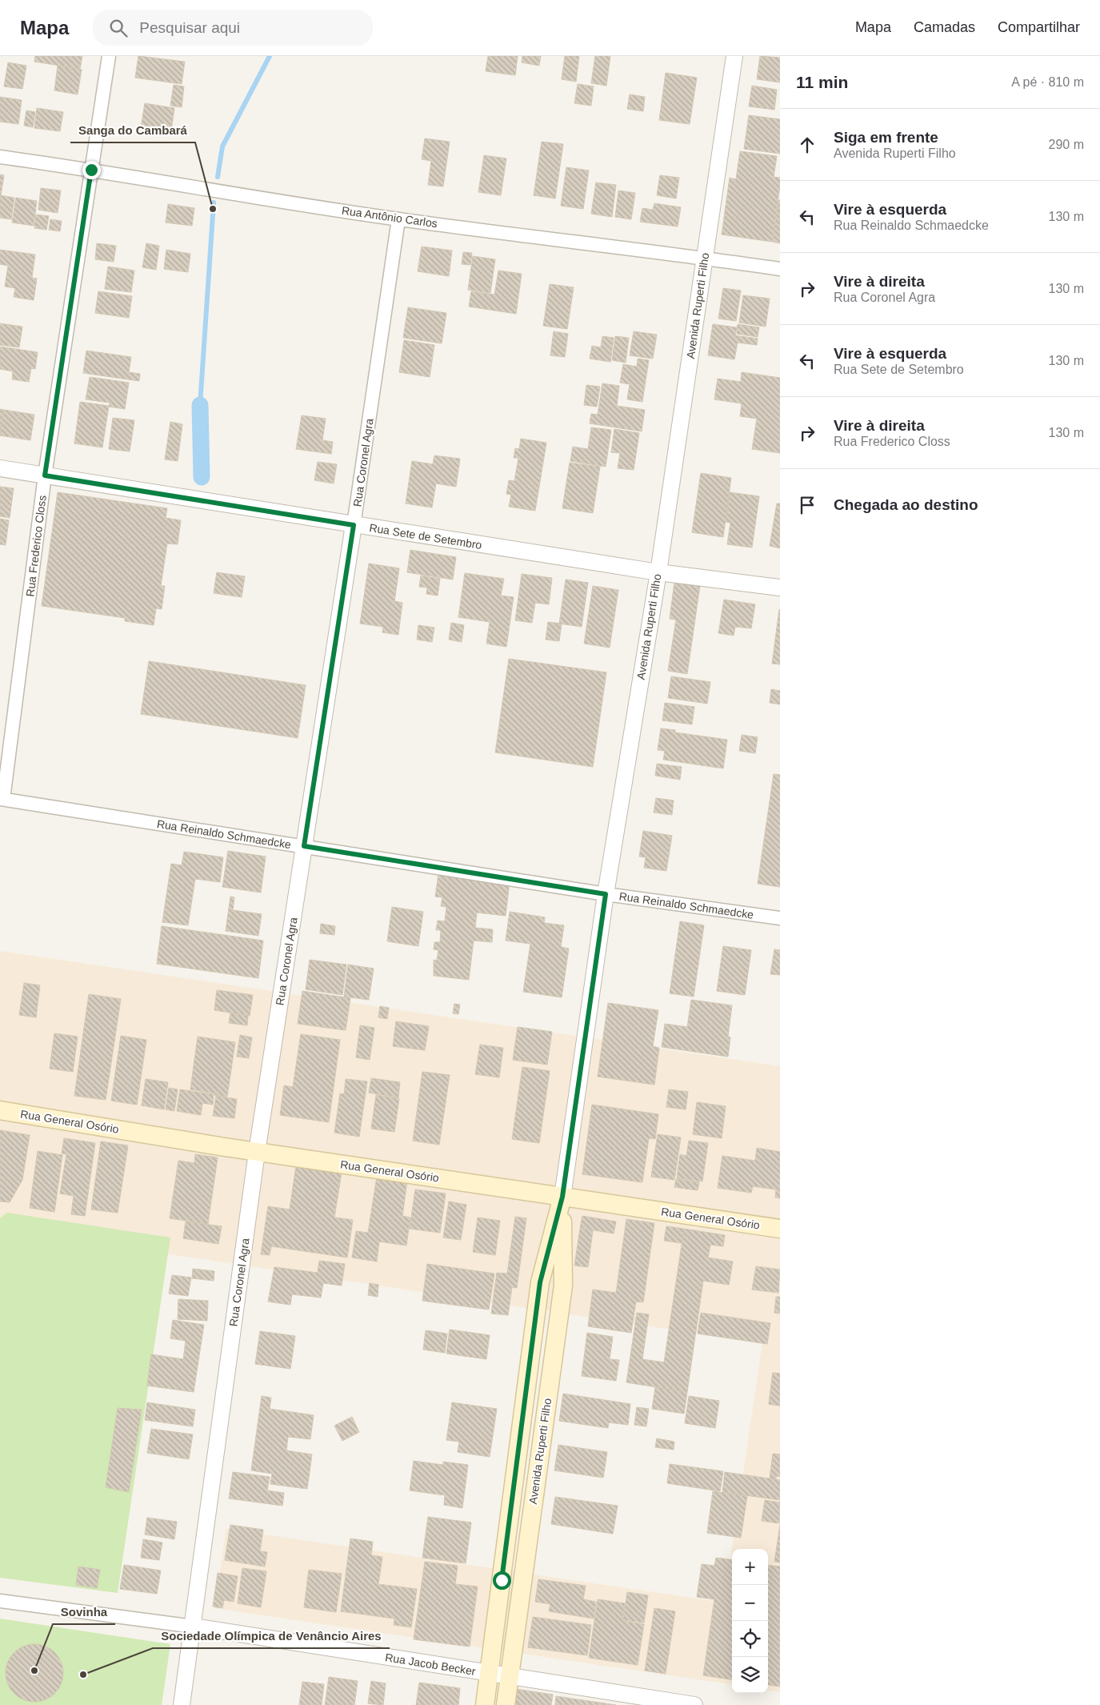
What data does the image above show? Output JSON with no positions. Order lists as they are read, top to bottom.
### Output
{
  "streets": {
    "main road": ["Avenida Ruperti Filho", "Rua General Osório"],
    "street": [
      "Rua Antônio Carlos",
      "Rua Coronel Agra",
      "Rua Sete de Setembro",
      "Rua Frederico Closs",
      "Rua Reinaldo Schmaedcke",
      "Rua Jacob Becker"
    ]
  },
  "crossings": [
    ["Rua Antônio Carlos", "Avenida Ruperti Filho"],
    ["Rua Antônio Carlos", "Rua Coronel Agra"],
    ["Rua Antônio Carlos", "Rua Frederico Closs"],
    ["Avenida Ruperti Filho", "Rua Sete de Setembro"],
    ["Avenida Ruperti Filho", "Rua Reinaldo Schmaedcke"],
    ["Avenida Ruperti Filho", "Rua General Osório"],
    ["Avenida Ruperti Filho", "Rua Jacob Becker"],
    ["Rua Coronel Agra", "Rua Sete de Setembro"],
    ["Rua Coronel Agra", "Rua Reinaldo Schmaedcke"],
    ["Rua Coronel Agra", "Rua General Osório"],
    ["Rua Coronel Agra", "Rua Jacob Becker"],
    ["Rua Sete de Setembro", "Rua Frederico Closs"],
    ["Rua Frederico Closs", "Rua Reinaldo Schmaedcke"]
  ],
  "places": ["Sanga do Cambará", "Sovinha", "Sociedade Olímpica de Venâncio Aires"],
  "page": {
    "header": "Mapa",
    "search": "Pesquisar aqui",
    "nav": ["Mapa", "Camadas", "Compartilhar"],
    "heading": ["11 min", "A pé · 810 m"],
    "list": [
      ["Siga em frente", "Avenida Ruperti Filho", "290 m"],
      ["Vire à esquerda", "Rua Reinaldo Schmaedcke", "130 m"],
      ["Vire à direita", "Rua Coronel Agra", "130 m"],
      ["Vire à esquerda", "Rua Sete de Setembro", "130 m"],
      ["Vire à direita", "Rua Frederico Closs", "130 m"],
      "Chegada ao destino"
    ],
    "map_buttons": ["+", "−"]
  }
}
